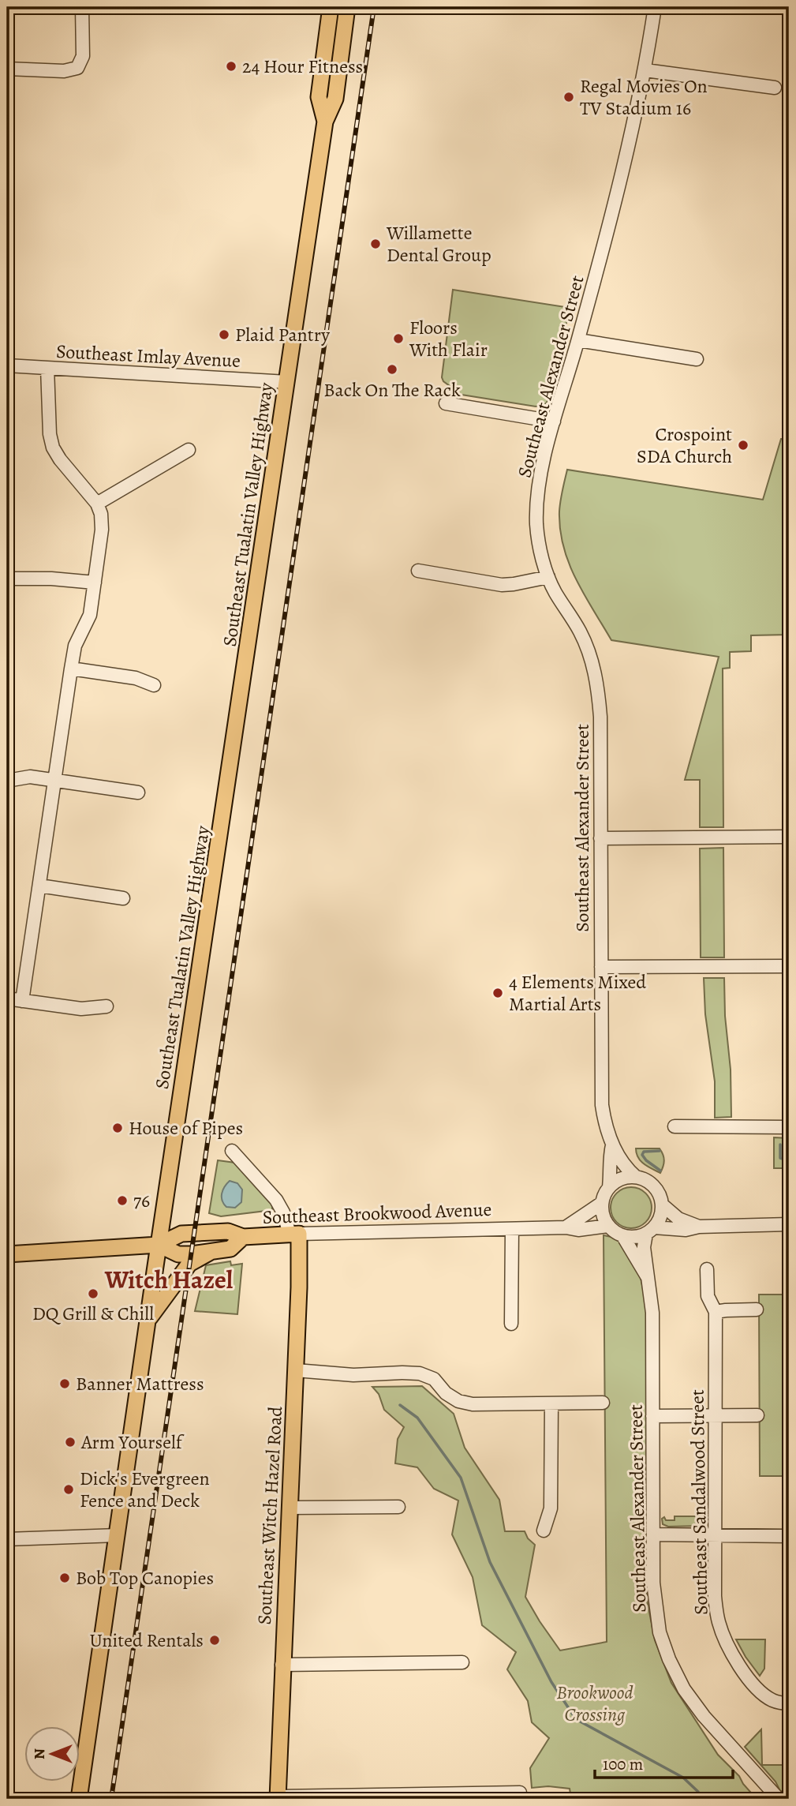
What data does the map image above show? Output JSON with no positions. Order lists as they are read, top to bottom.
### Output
{
  "streets": {
    "main road": ["Southeast Tualatin Valley Highway", "Southeast Brookwood Avenue", "Southeast Witch Hazel Road"],
    "street": ["Southeast Imlay Avenue", "Southeast Alexander Street", "Southeast Sandalwood Street"]
  },
  "crossings": [
    ["Southeast Imlay Avenue", "Southeast Tualatin Valley Highway"],
    ["Southeast Alexander Street", "Southeast Brookwood Avenue"],
    ["Southeast Tualatin Valley Highway", "Southeast Brookwood Avenue"],
    ["Southeast Brookwood Avenue", "Southeast Witch Hazel Road"]
  ],
  "districts": ["Witch Hazel"],
  "parks": ["Brookwood Crossing"],
  "places": [
    "24 Hour Fitness",
    "Regal Movies On TV Stadium 16",
    "Willamette Dental Group",
    "Plaid Pantry",
    "Floors With Flair",
    "Back On The Rack",
    "Crospoint SDA Church",
    "4 Elements Mixed Martial Arts",
    "House of Pipes",
    "76",
    "DQ Grill & Chill",
    "Banner Mattress",
    "Arm Yourself",
    "Dick's Evergreen Fence and Deck",
    "Bob Top Canopies",
    "United Rentals"
  ],
  "scale_bar": "100 m",
  "north": "left"
}
